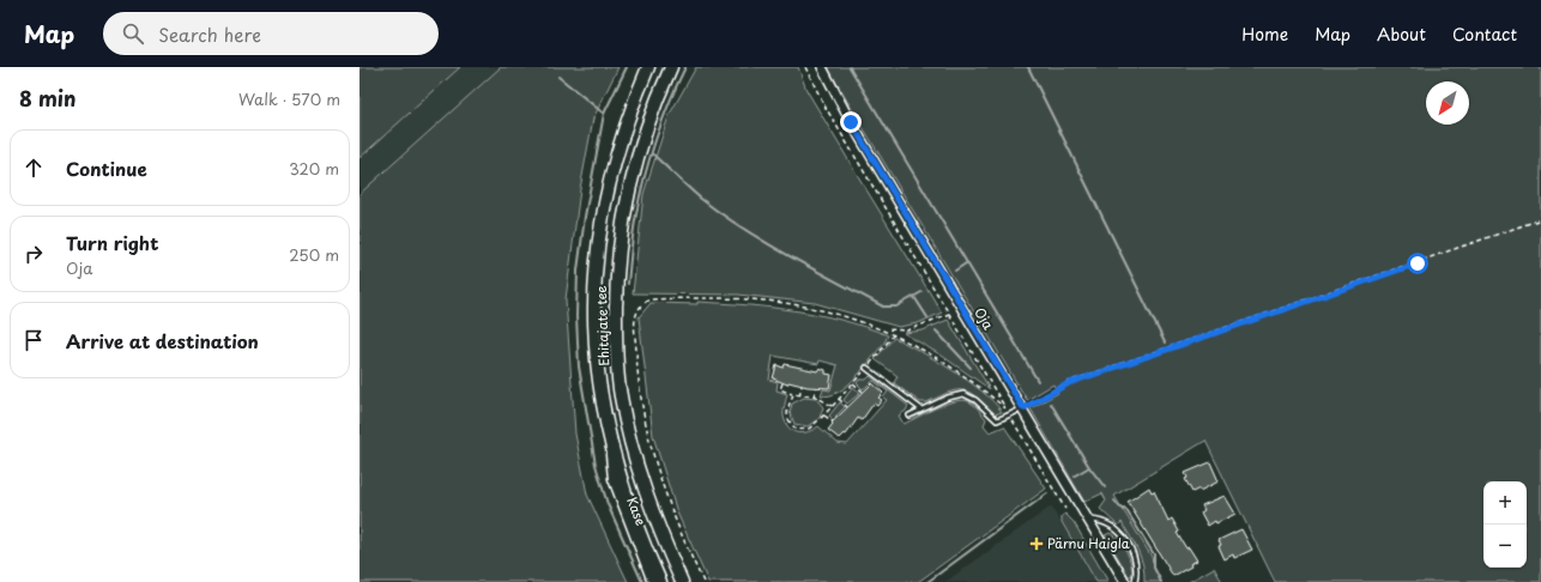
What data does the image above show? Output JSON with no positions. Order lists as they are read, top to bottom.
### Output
{
  "streets": {
    "highway": ["Ehitajate tee"],
    "street": ["Oja", "Kase"]
  },
  "crossings": [
    ["Ehitajate tee", "Kase"]
  ],
  "places": {
    "health": ["Pärnu Haigla"]
  },
  "north": "bottom left",
  "page": {
    "header": "Map",
    "search": "Search here",
    "nav": [
      "Home",
      "Map",
      "About",
      "Contact"
    ],
    "heading": ["8 min", "Walk · 570 m"],
    "list": [
      ["Continue", "320 m"],
      ["Turn right", "Oja", "250 m"],
      "Arrive at destination"
    ],
    "map_buttons": ["+", "−"]
  }
}
